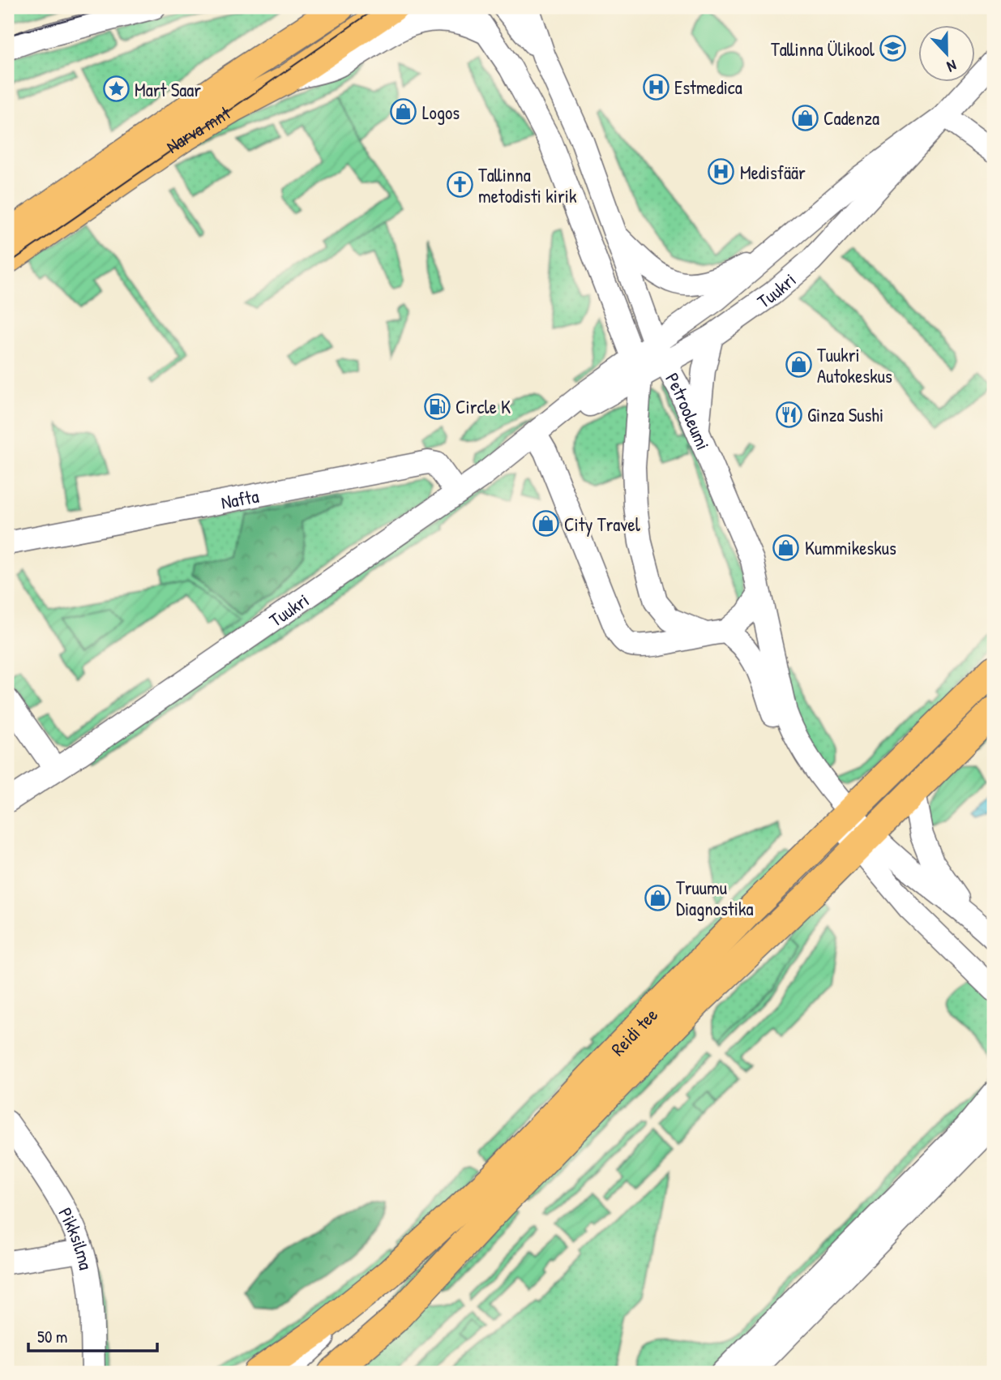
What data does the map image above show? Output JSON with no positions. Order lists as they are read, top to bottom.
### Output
{
  "streets": {
    "main road": ["Narva mnt", "Reidi tee"],
    "street": [
      "Tuukri",
      "Petrooleumi",
      "Nafta",
      "Pikksilma"
    ]
  },
  "crossings": [
    ["Tuukri", "Petrooleumi"],
    ["Tuukri", "Nafta"],
    ["Petrooleumi", "Reidi tee"]
  ],
  "places": {
    "school or university": ["Tallinna Ülikool"],
    "hospital": ["Estmedica", "Medisfäär"],
    "place": ["Mart Saar"],
    "shop": [
      "Logos",
      "Cadenza",
      "Tuukri Autokeskus",
      "City Travel",
      "Kummikeskus",
      "Truumu Diagnostika"
    ],
    "church": ["Tallinna metodisti kirik"],
    "fuel station": ["Circle K"],
    "restaurant": ["Ginza Sushi"]
  },
  "scale_bar": "50 m",
  "north": "bottom"
}
